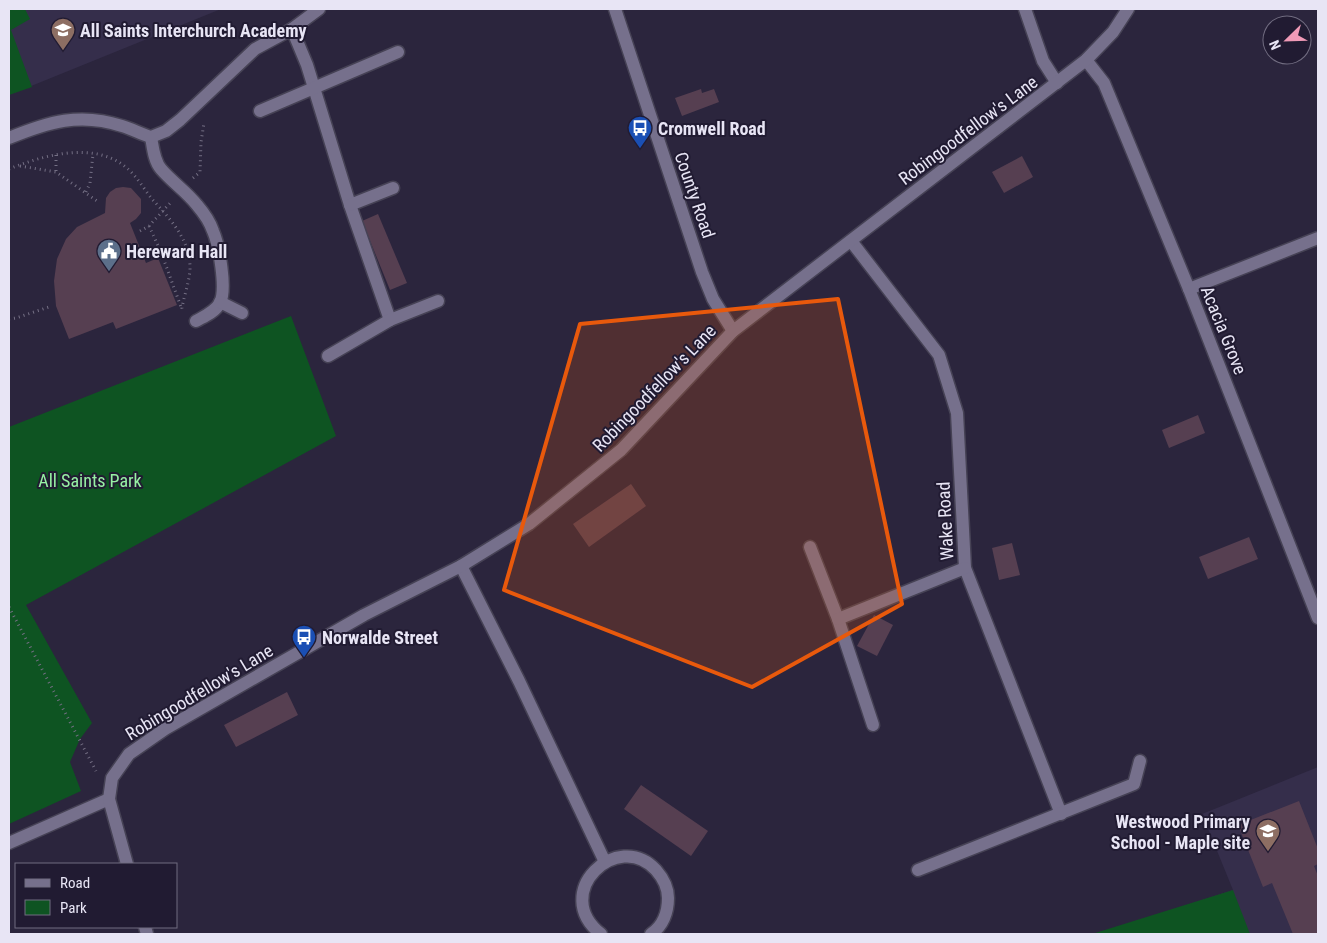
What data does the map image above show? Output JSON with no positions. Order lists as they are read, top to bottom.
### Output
{
  "streets": {
    "street": [
      "Robingoodfellow's Lane",
      "County Road",
      "Acacia Grove",
      "Wake Road"
    ]
  },
  "crossings": [
    ["Robingoodfellow's Lane", "County Road"],
    ["Robingoodfellow's Lane", "Acacia Grove"],
    ["Robingoodfellow's Lane", "Wake Road"]
  ],
  "parks": ["All Saints Park"],
  "places": {
    "school or university": ["All Saints Interchurch Academy", "Westwood Primary School - Maple site"],
    "bus stop": ["Cromwell Road", "Norwalde Street"],
    "public building": ["Hereward Hall"]
  },
  "legend": ["Road", "Park"],
  "north": "bottom left"
}
